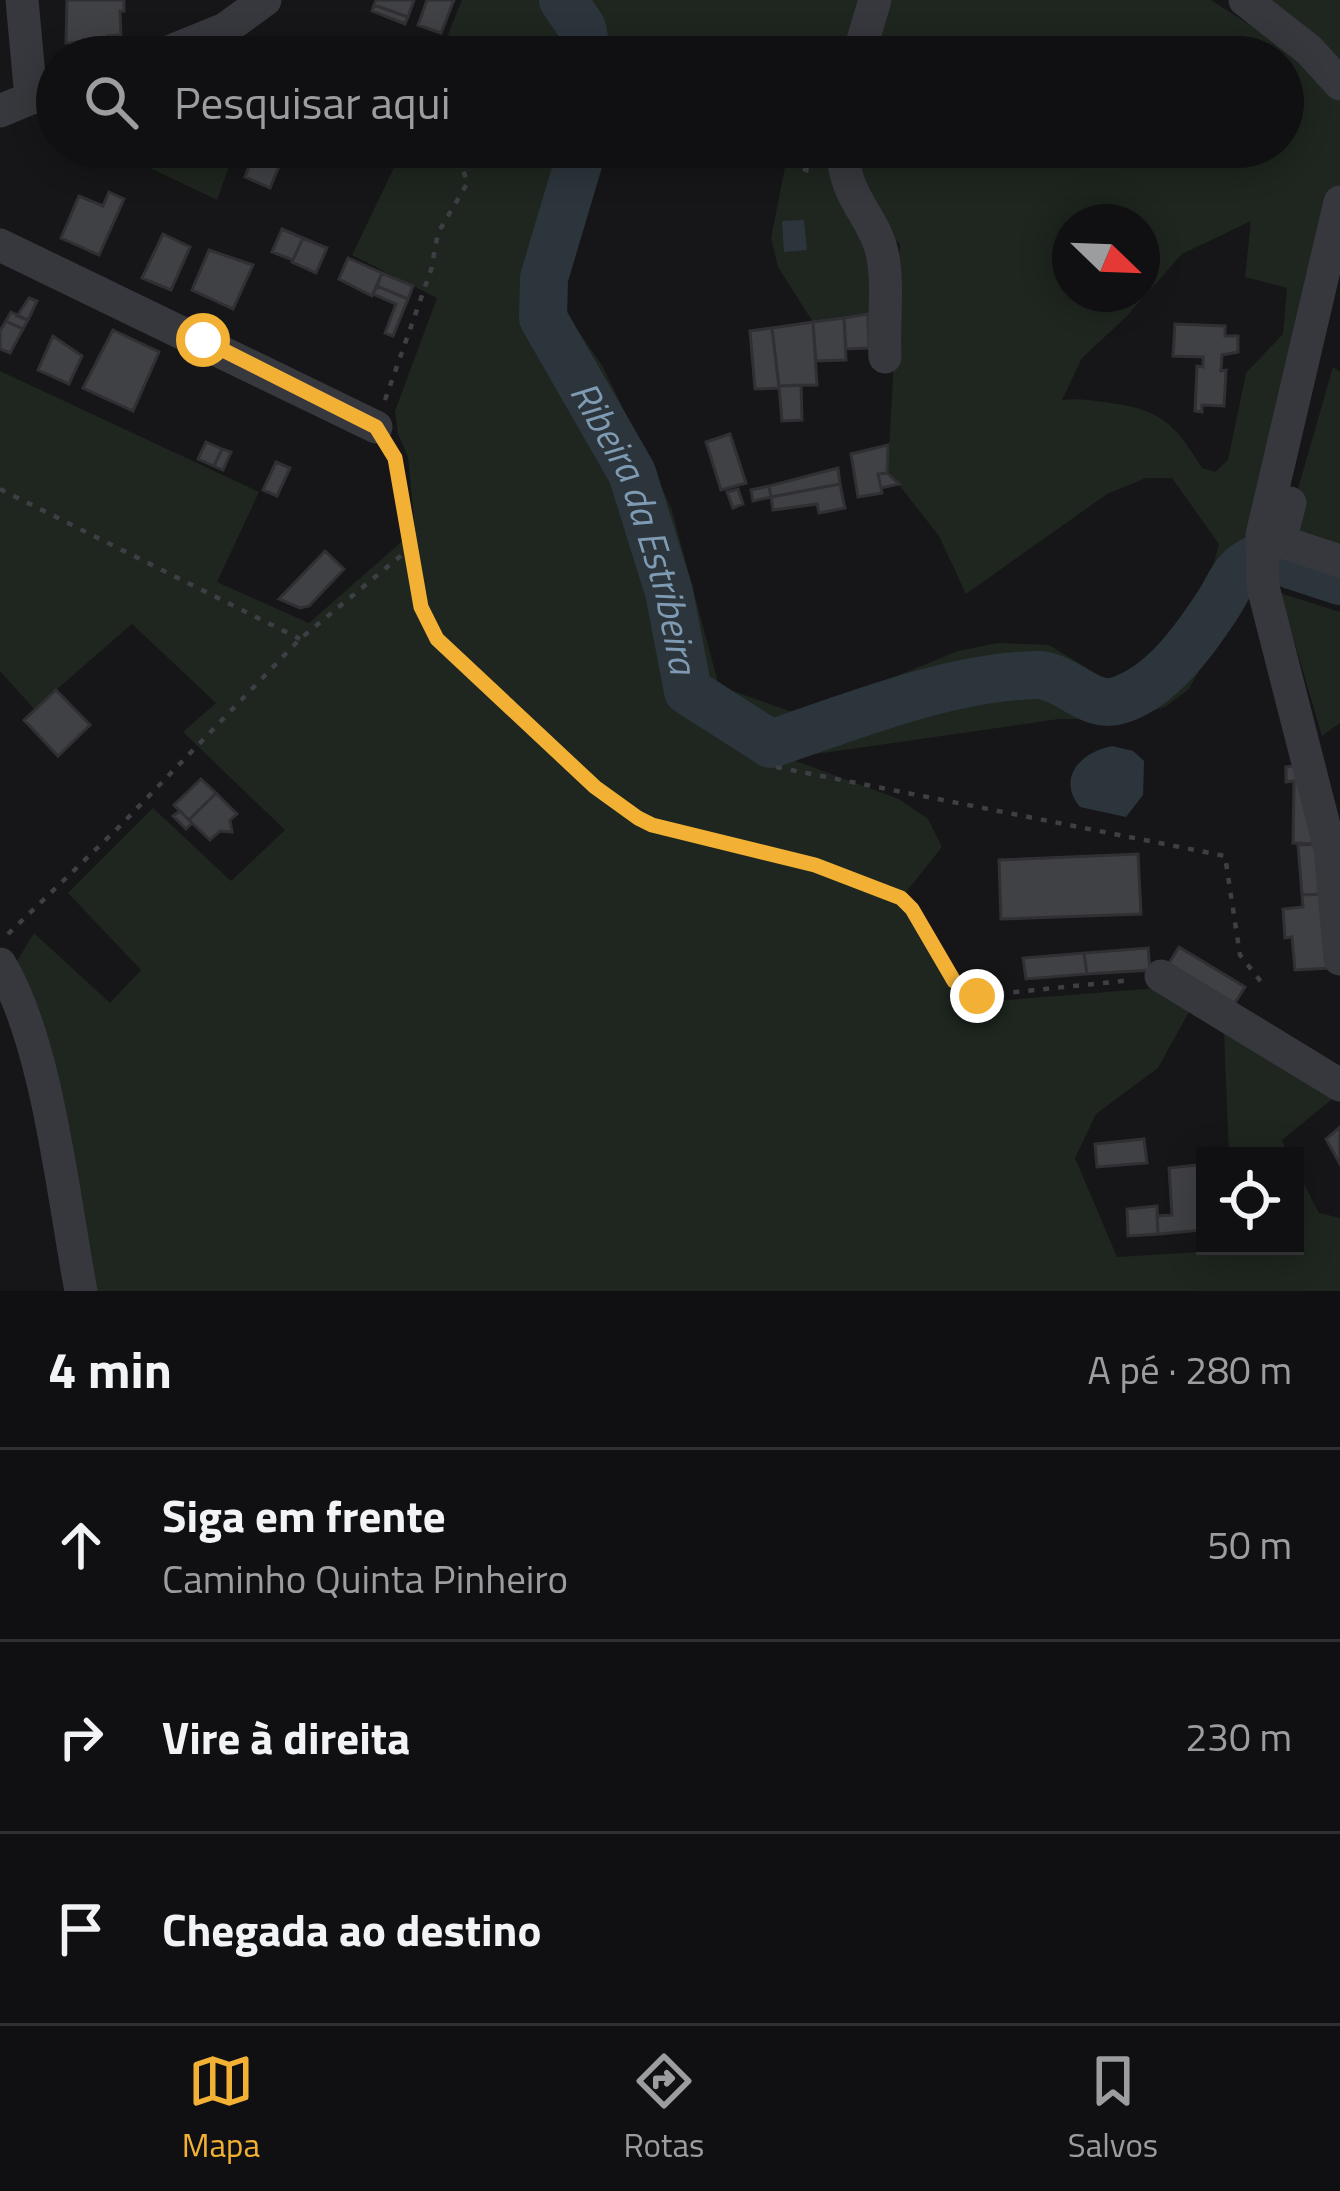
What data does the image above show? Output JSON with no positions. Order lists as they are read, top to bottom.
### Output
{
  "water": ["Ribeira da Estribeira"],
  "north": "bottom right",
  "page": {
    "search": "Pesquisar aqui",
    "heading": ["4 min", "A pé · 280 m"],
    "list": [
      ["Siga em frente", "Caminho Quinta Pinheiro", "50 m"],
      ["Vire à direita", "230 m"],
      "Chegada ao destino"
    ],
    "nav": ["Mapa", "Rotas", "Salvos"]
  }
}
